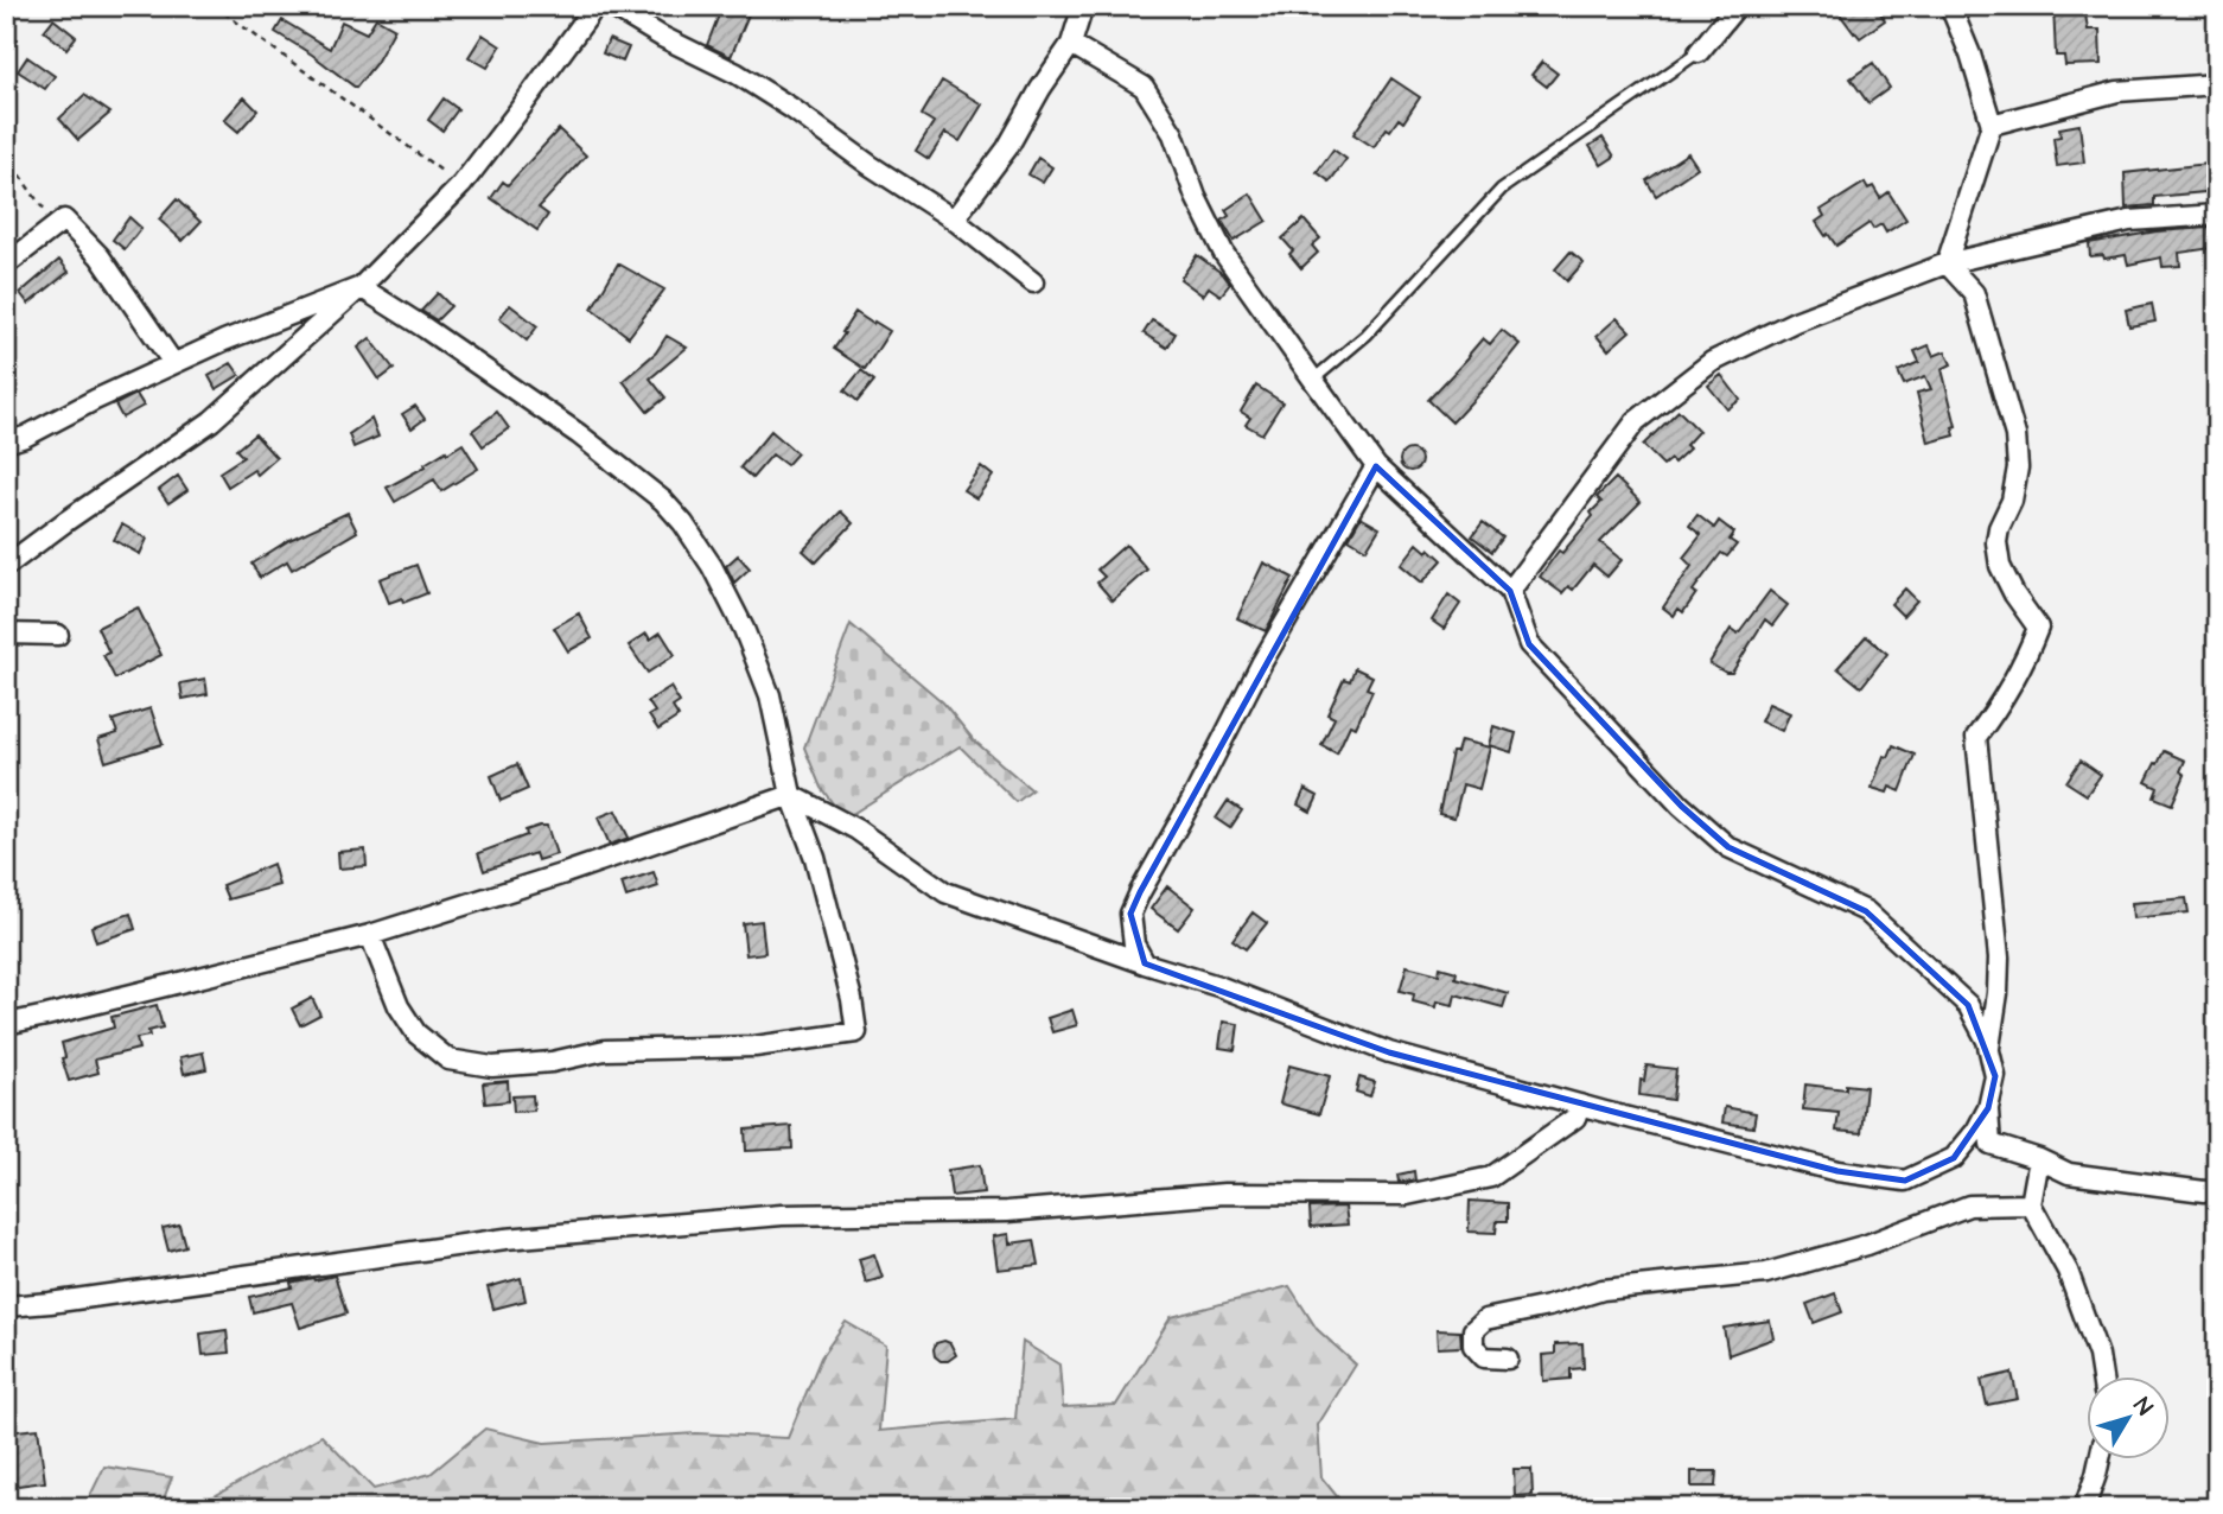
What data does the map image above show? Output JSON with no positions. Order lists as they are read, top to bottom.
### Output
{
  "north": "top right"
}
